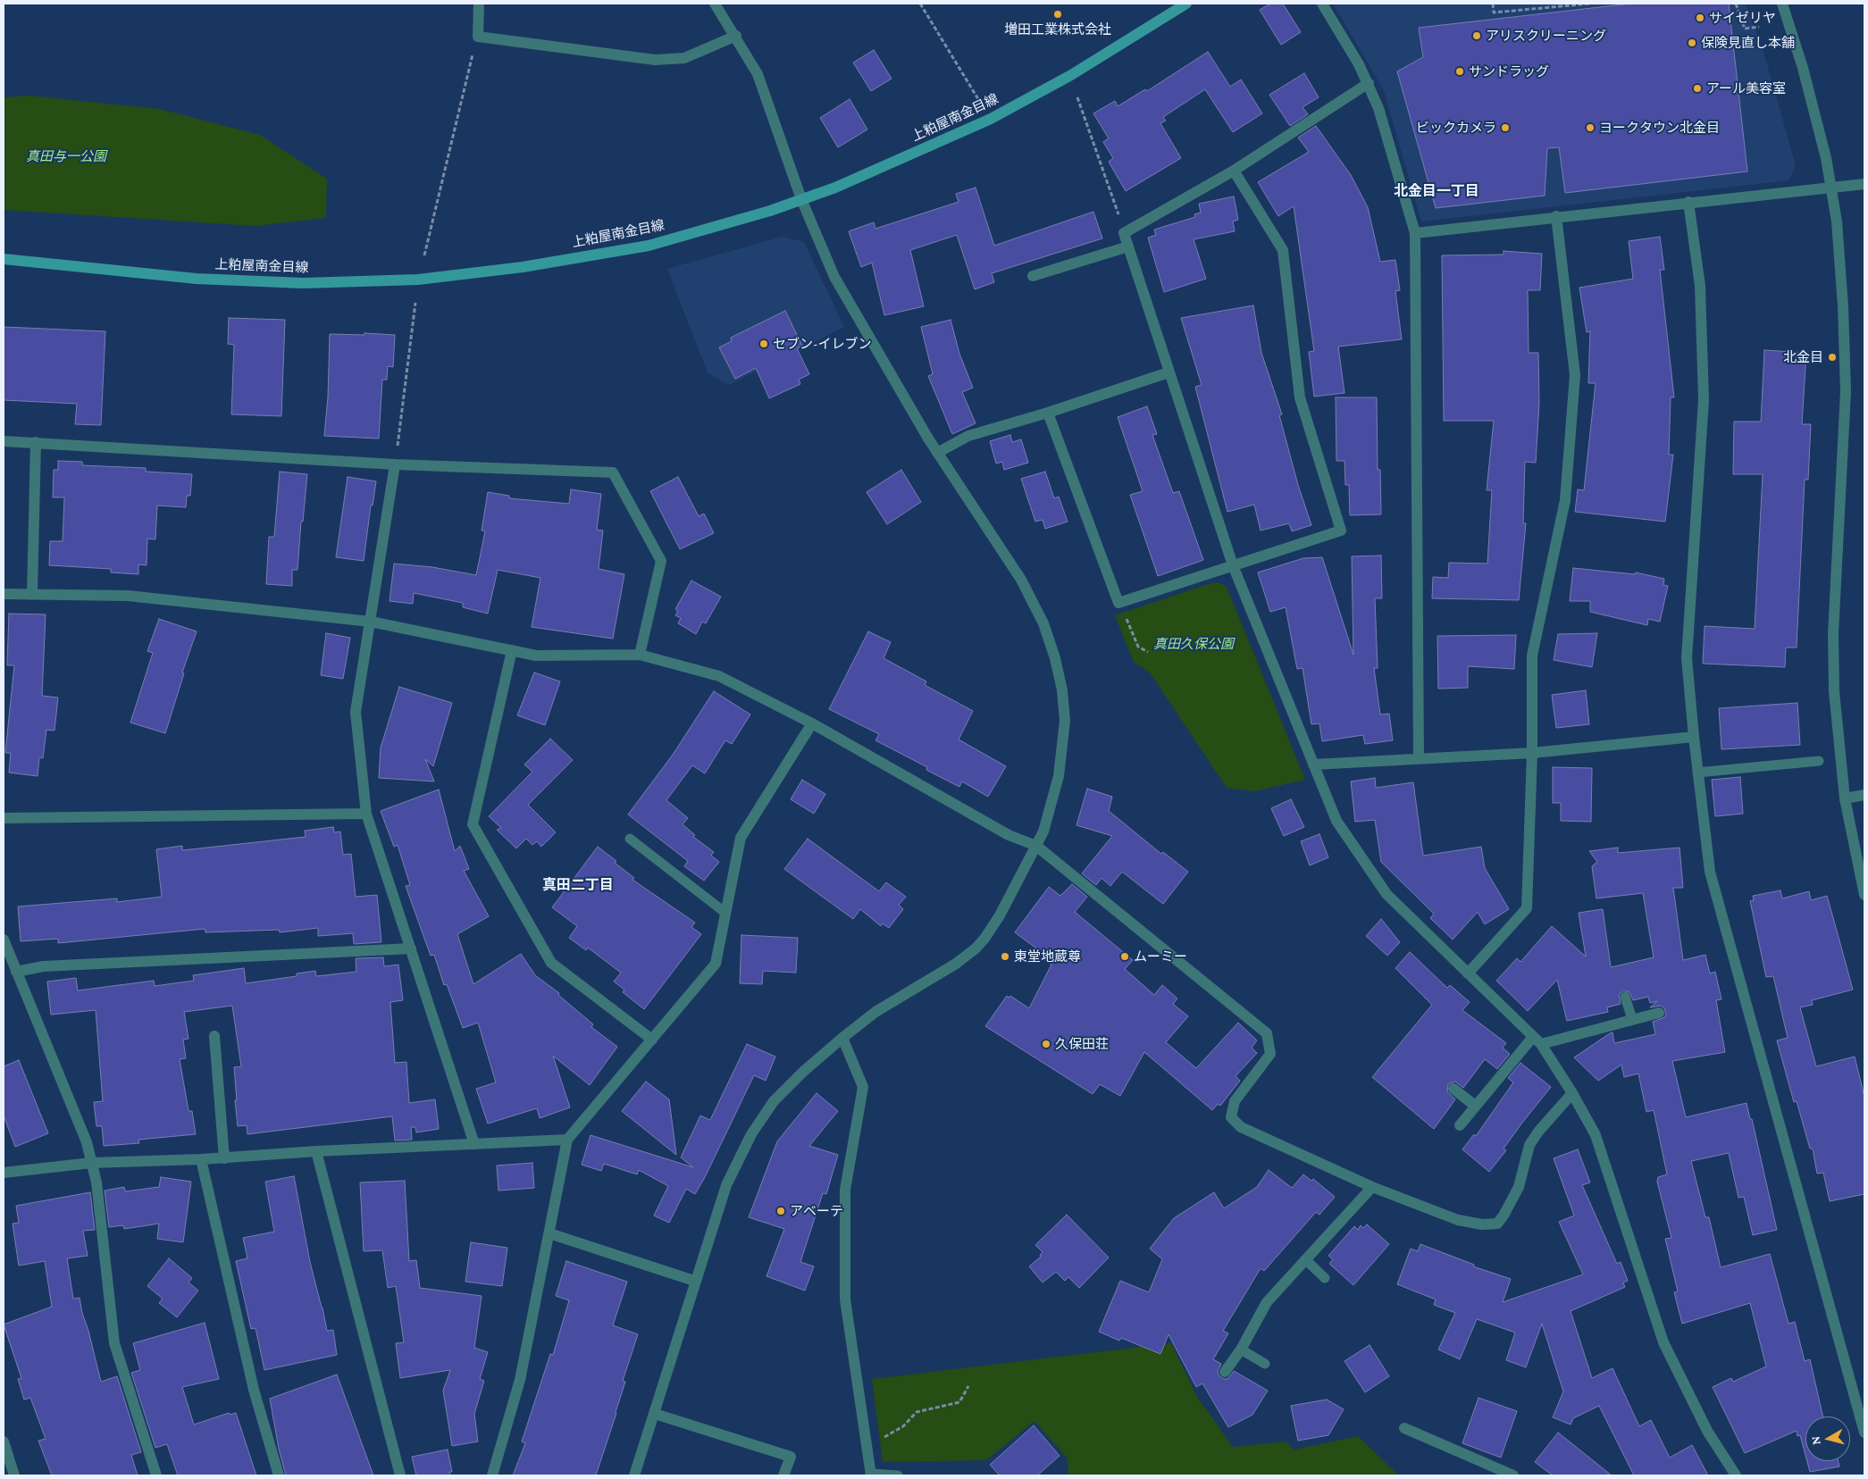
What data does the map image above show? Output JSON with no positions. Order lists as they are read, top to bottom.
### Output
{
  "streets": {
    "main road": ["上粕屋南金目線"]
  },
  "districts": ["北金目一丁目", "真田二丁目"],
  "parks": ["真田与一公園", "真田久保公園"],
  "places": [
    "増田工業株式会社",
    "サイゼリヤ",
    "アリスクリーニング",
    "保険見直し本舗",
    "サンドラッグ",
    "アール美容室",
    "ビックカメラ",
    "ヨークタウン北金目",
    "セブン-イレブン",
    "北金目",
    "東堂地蔵尊",
    "ムーミー",
    "久保田荘",
    "アベーテ"
  ],
  "north": "left"
}
